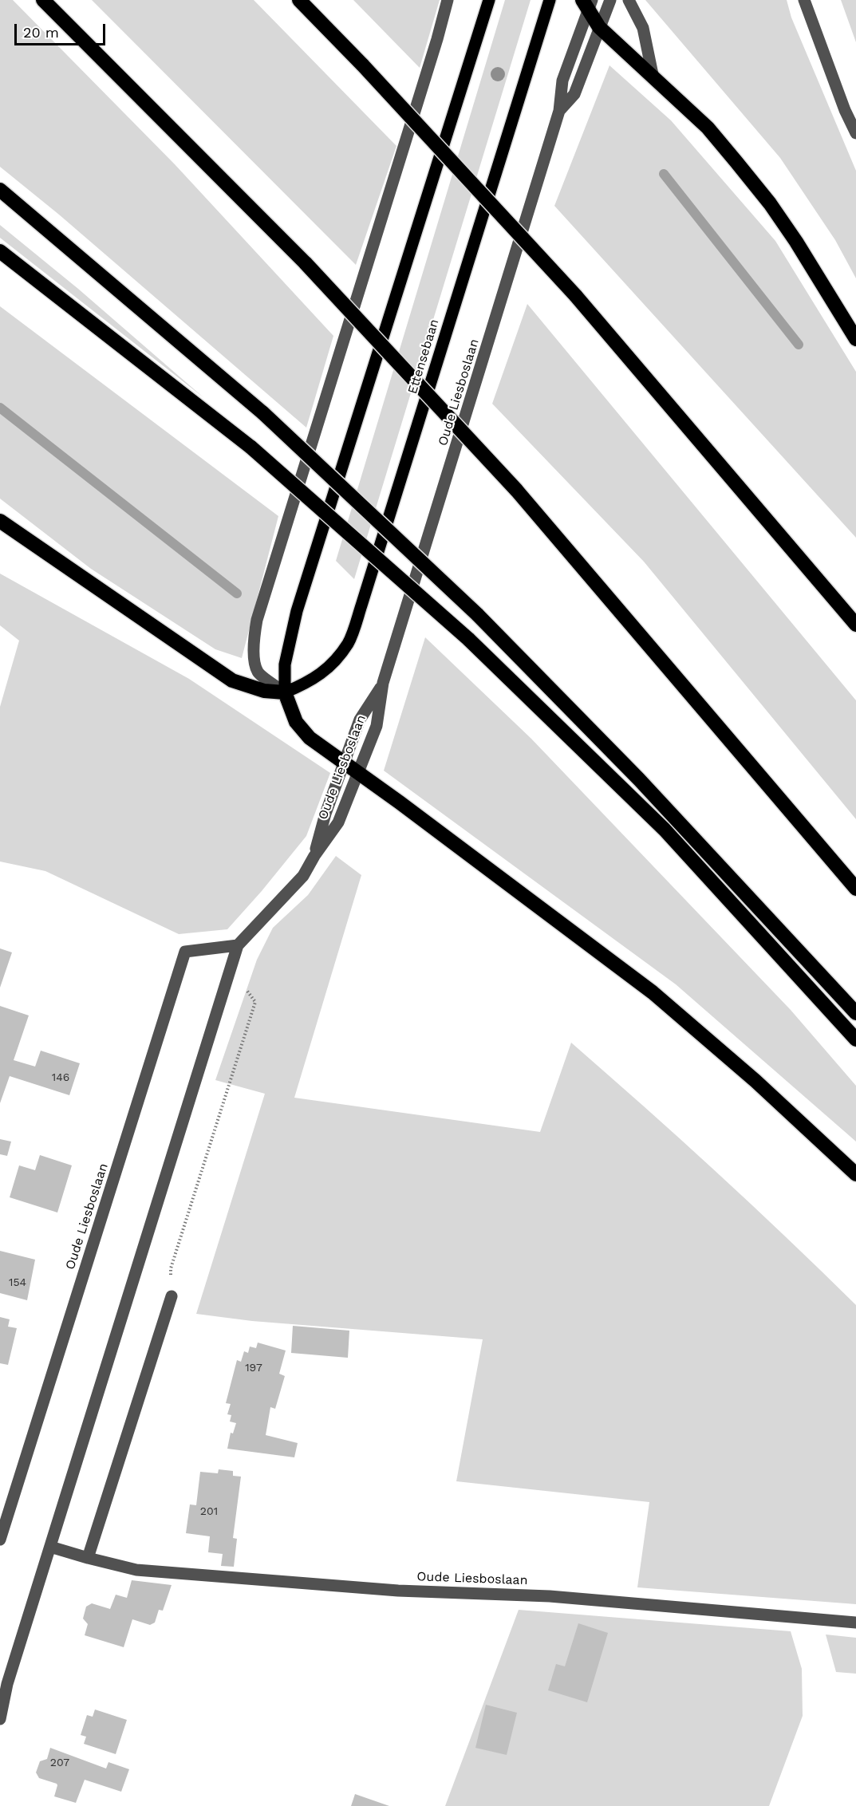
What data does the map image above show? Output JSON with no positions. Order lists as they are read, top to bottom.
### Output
{
  "streets": {
    "main road": ["Ettensebaan"],
    "street": ["Oude Liesboslaan"]
  },
  "house_numbers": [
    "146",
    "154",
    "197",
    "201",
    "207"
  ],
  "scale_bar": "20 m"
}
